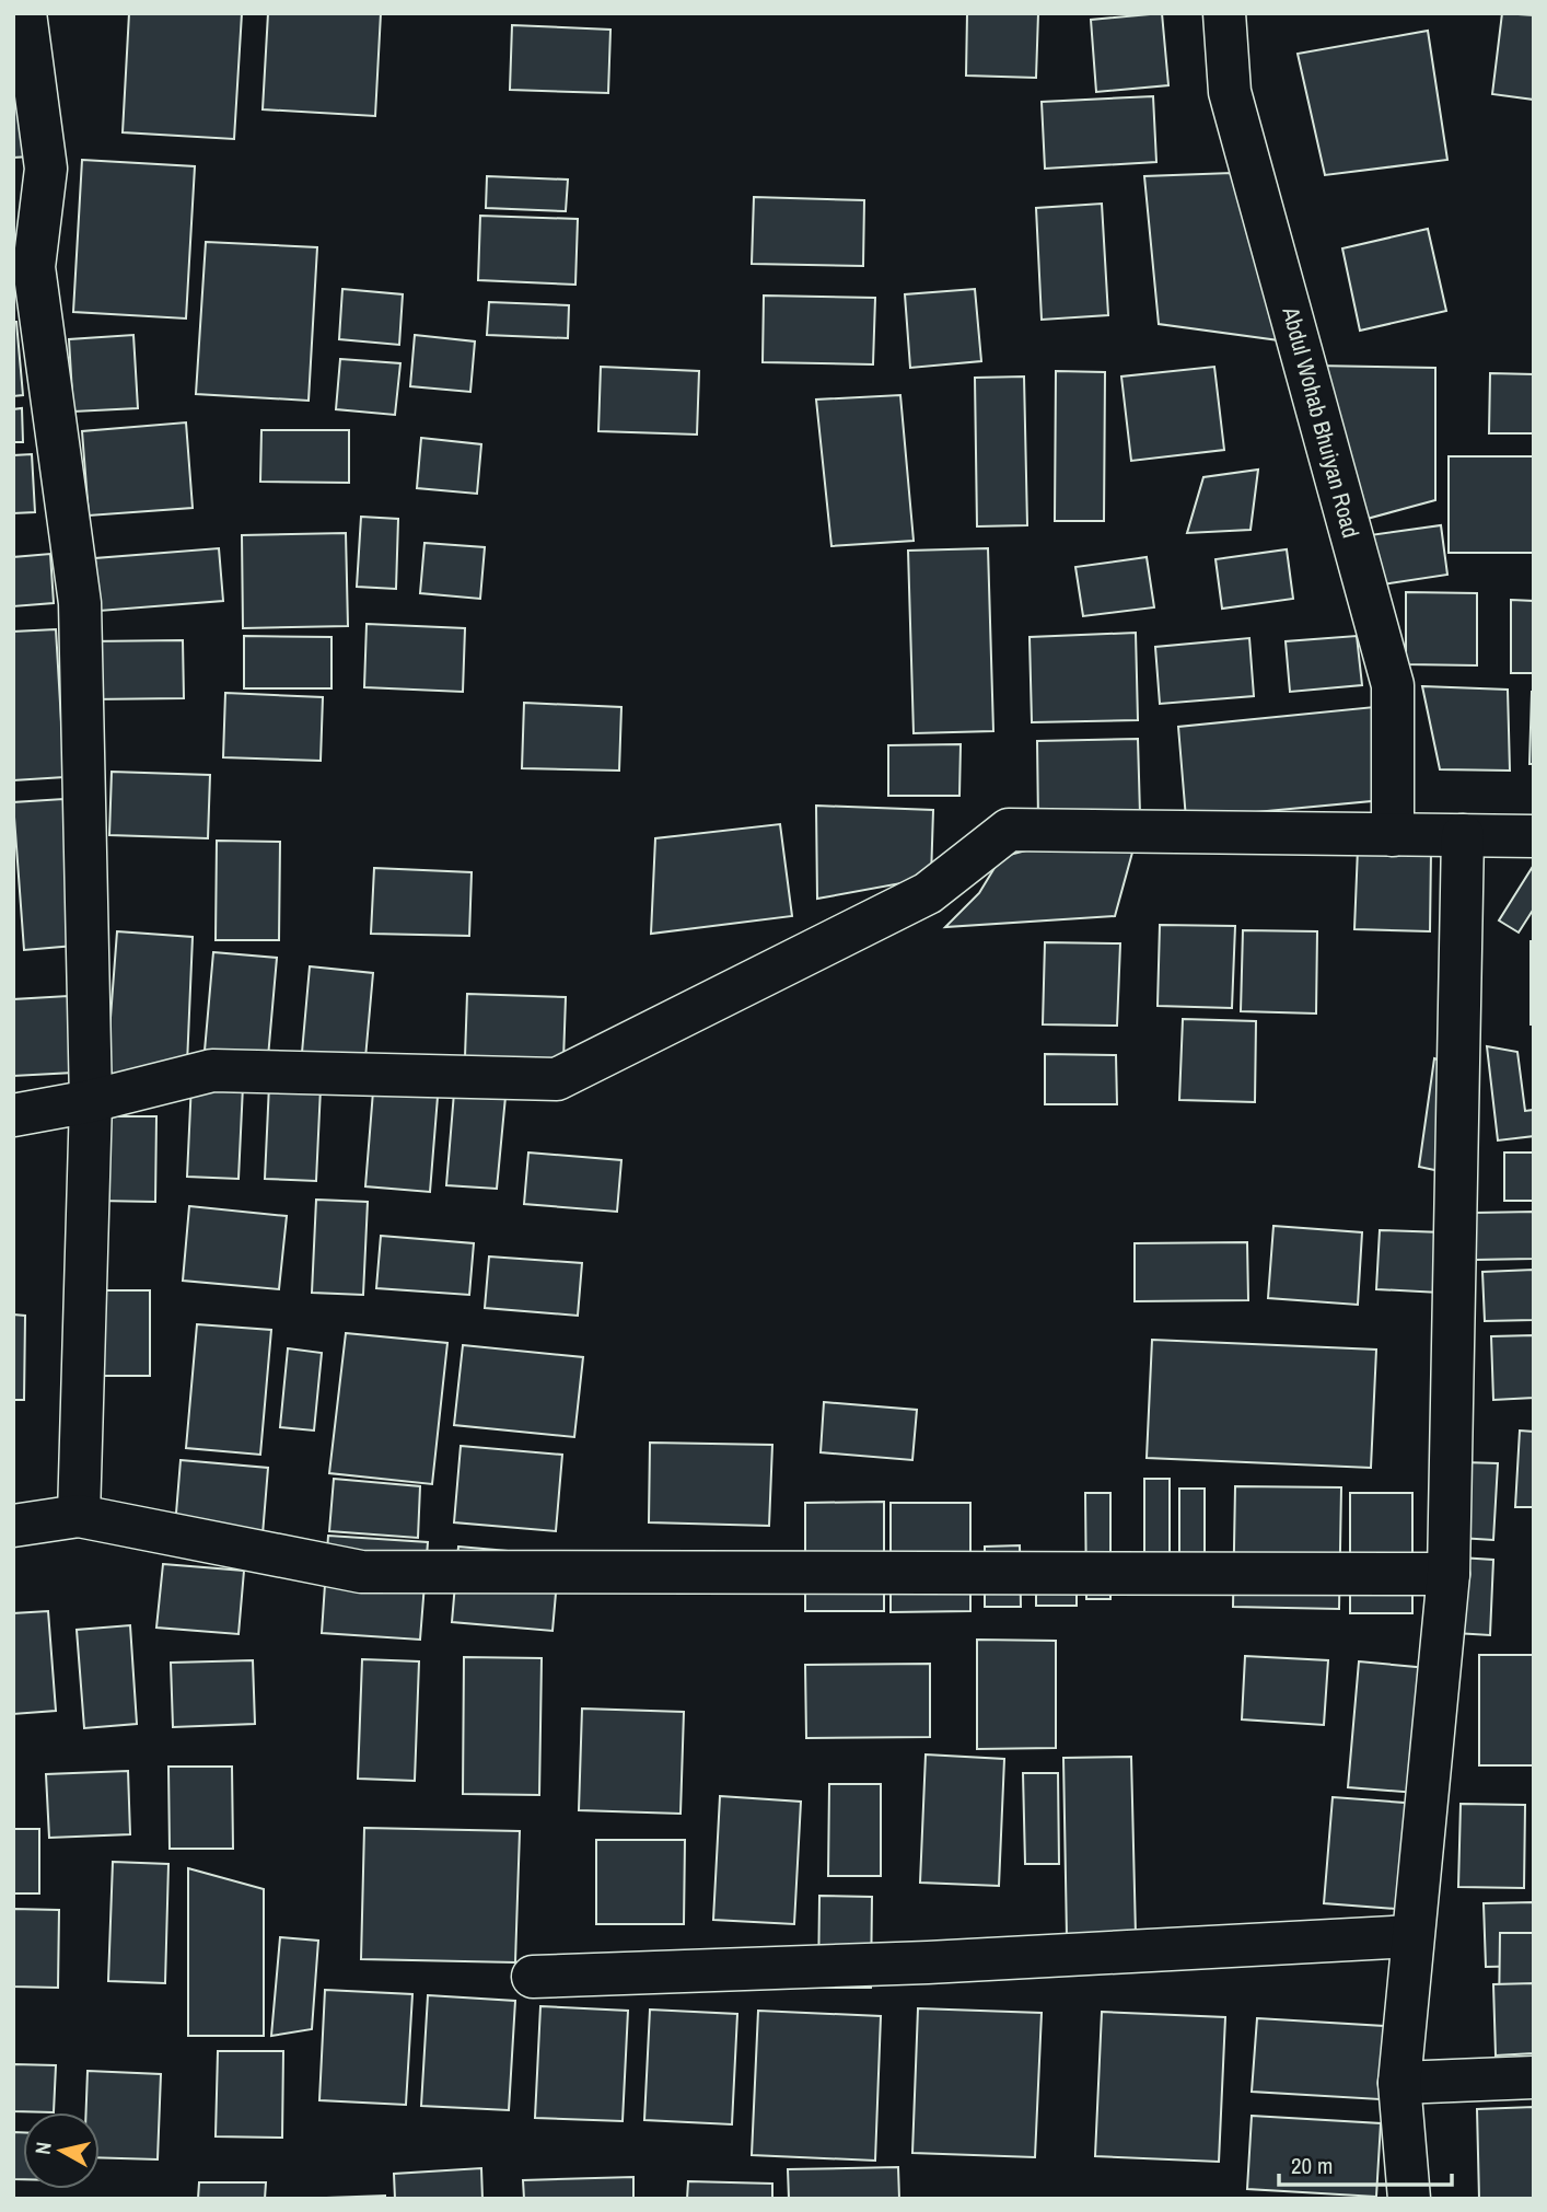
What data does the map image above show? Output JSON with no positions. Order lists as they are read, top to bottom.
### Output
{
  "streets": {
    "street": ["Abdul Wohab Bhuiyan Road"]
  },
  "scale_bar": "20 m",
  "north": "left"
}
